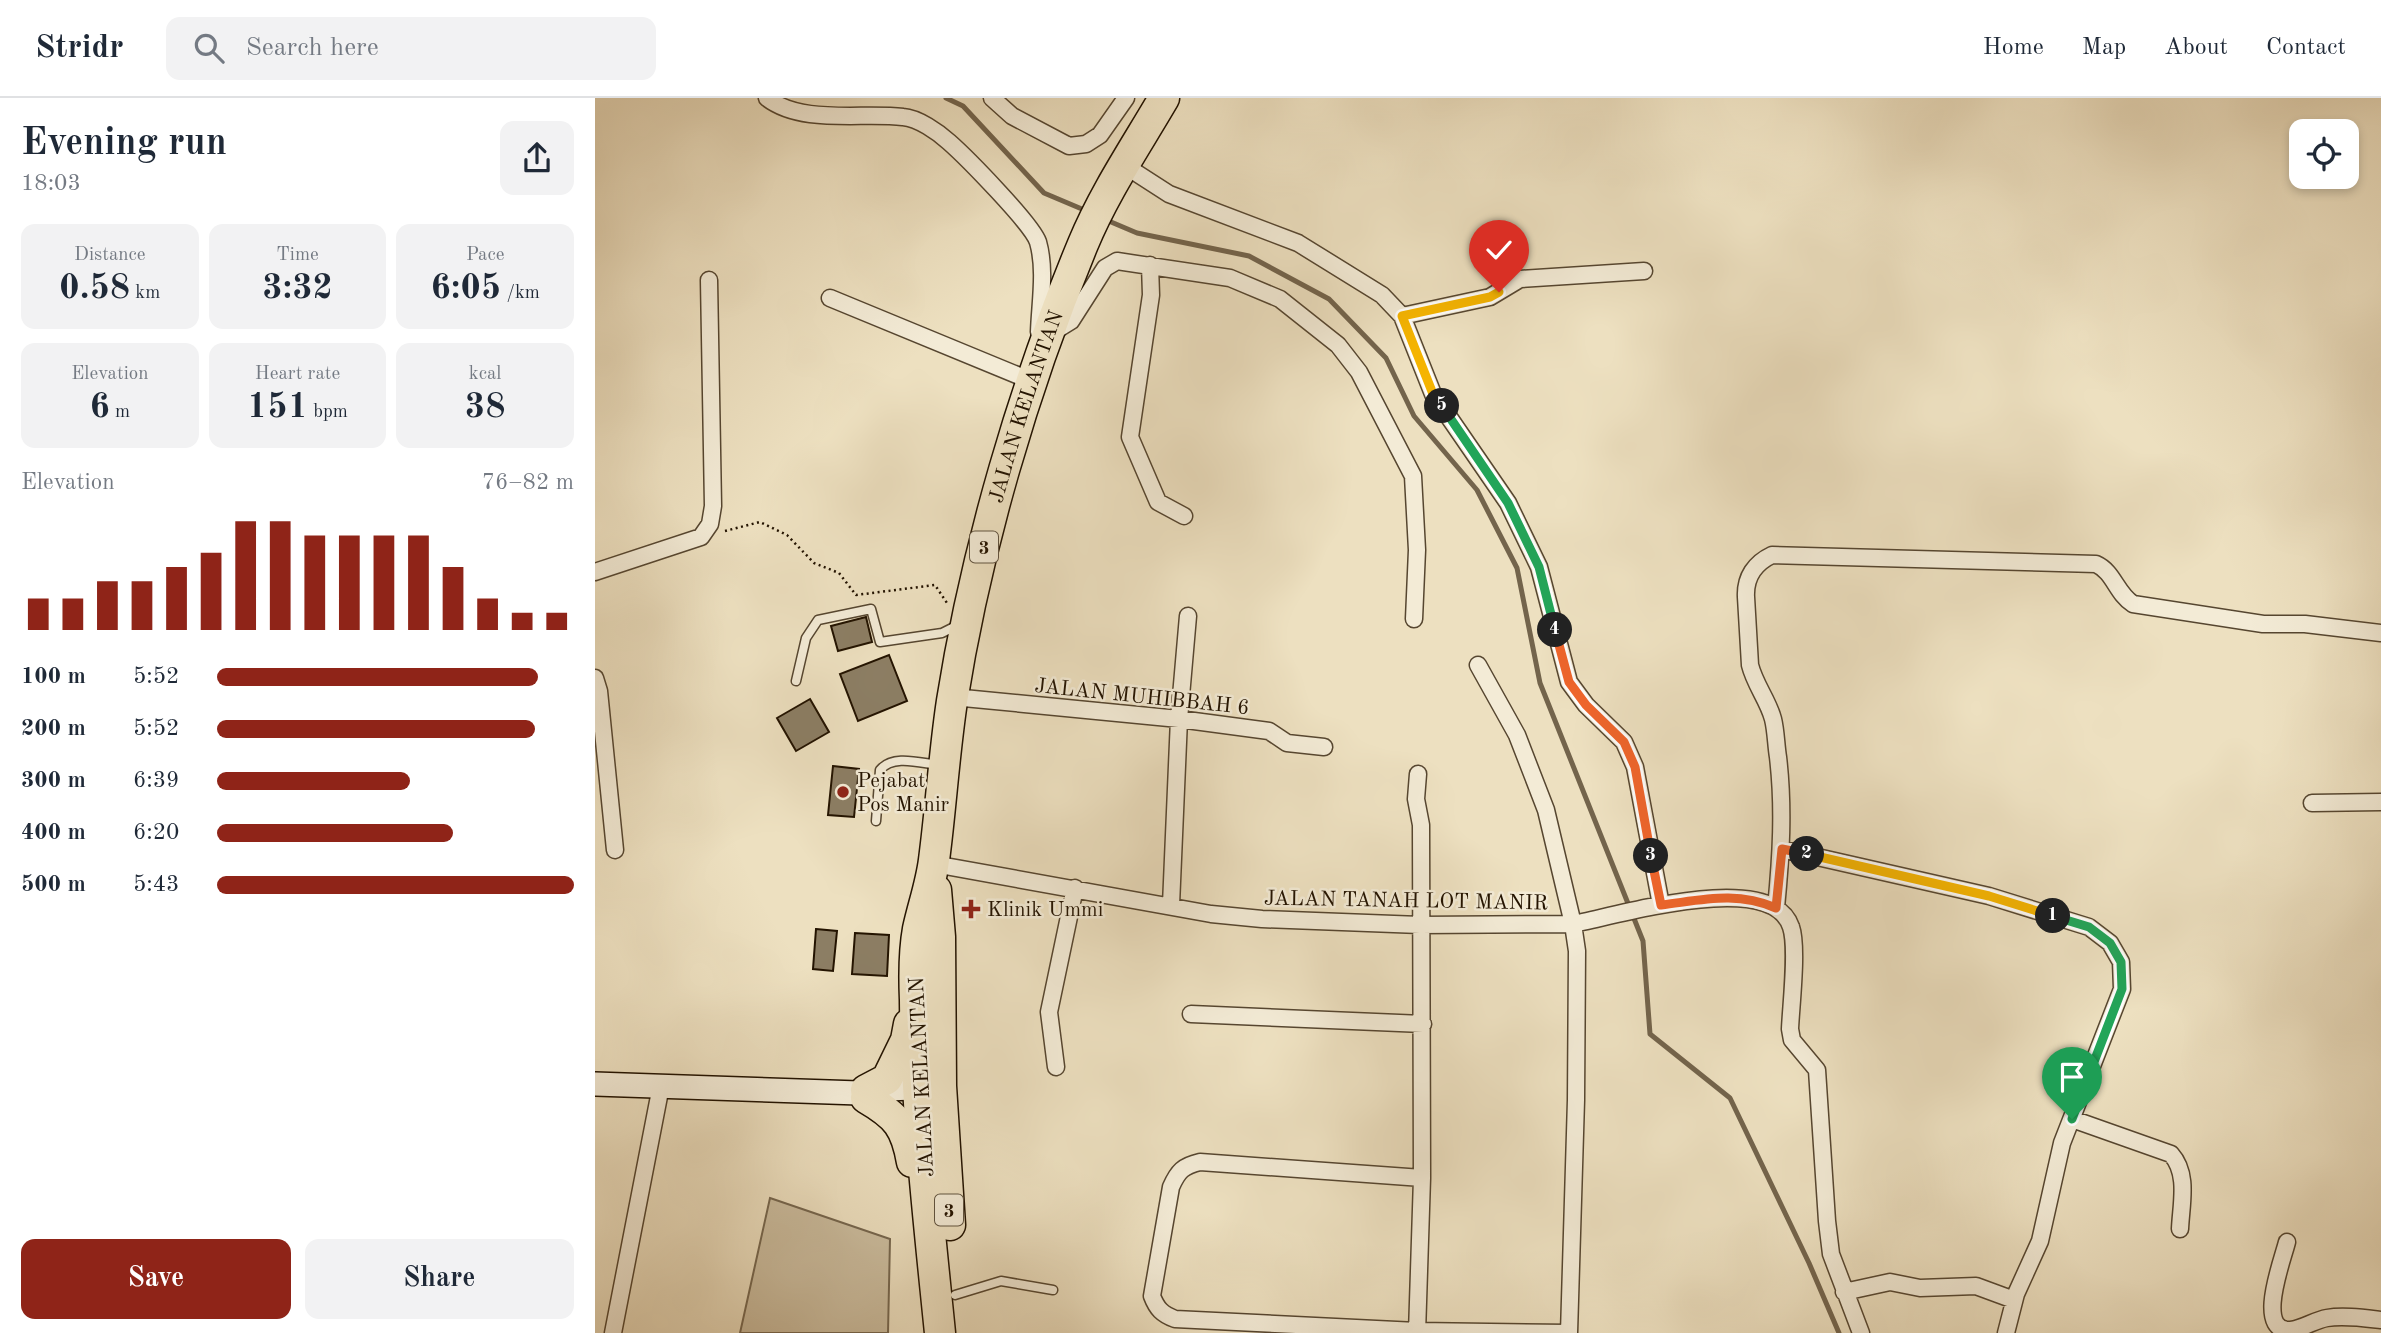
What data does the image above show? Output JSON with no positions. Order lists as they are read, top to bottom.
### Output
{
  "streets": {
    "highway": ["JALAN KELANTAN", "3"],
    "street": ["JALAN MUHIBBAH 6", "JALAN TANAH LOT MANIR"]
  },
  "crossings": [
    ["JALAN KELANTAN", "JALAN MUHIBBAH 6"],
    ["JALAN KELANTAN", "JALAN TANAH LOT MANIR"]
  ],
  "places": {
    "other": ["Pejabat Pos Manir"],
    "health": ["Klinik Ummi"]
  },
  "page": {
    "header": "Stridr",
    "search": "Search here",
    "nav": [
      "Home",
      "Map",
      "About",
      "Contact"
    ],
    "heading": ["Evening run", "18:03"],
    "stats": [
      ["Distance", "0.58 km"],
      ["Time", "3:32"],
      ["Pace", "6:05 /km"],
      ["Elevation", "6 m"],
      ["Heart rate", "151 bpm"],
      ["kcal", "38"]
    ],
    "pins": [
      "5",
      "4",
      "2",
      "3",
      "1"
    ],
    "chart": ["Elevation", "76–82 m"],
    "list": [
      {
        "name": "100 m",
        "note": "5:52"
      },
      {
        "name": "200 m",
        "note": "5:52"
      },
      {
        "name": "300 m",
        "note": "6:39"
      },
      {
        "name": "400 m",
        "note": "6:20"
      },
      {
        "name": "500 m",
        "note": "5:43"
      }
    ],
    "buttons": ["Save", "Share"]
  }
}
